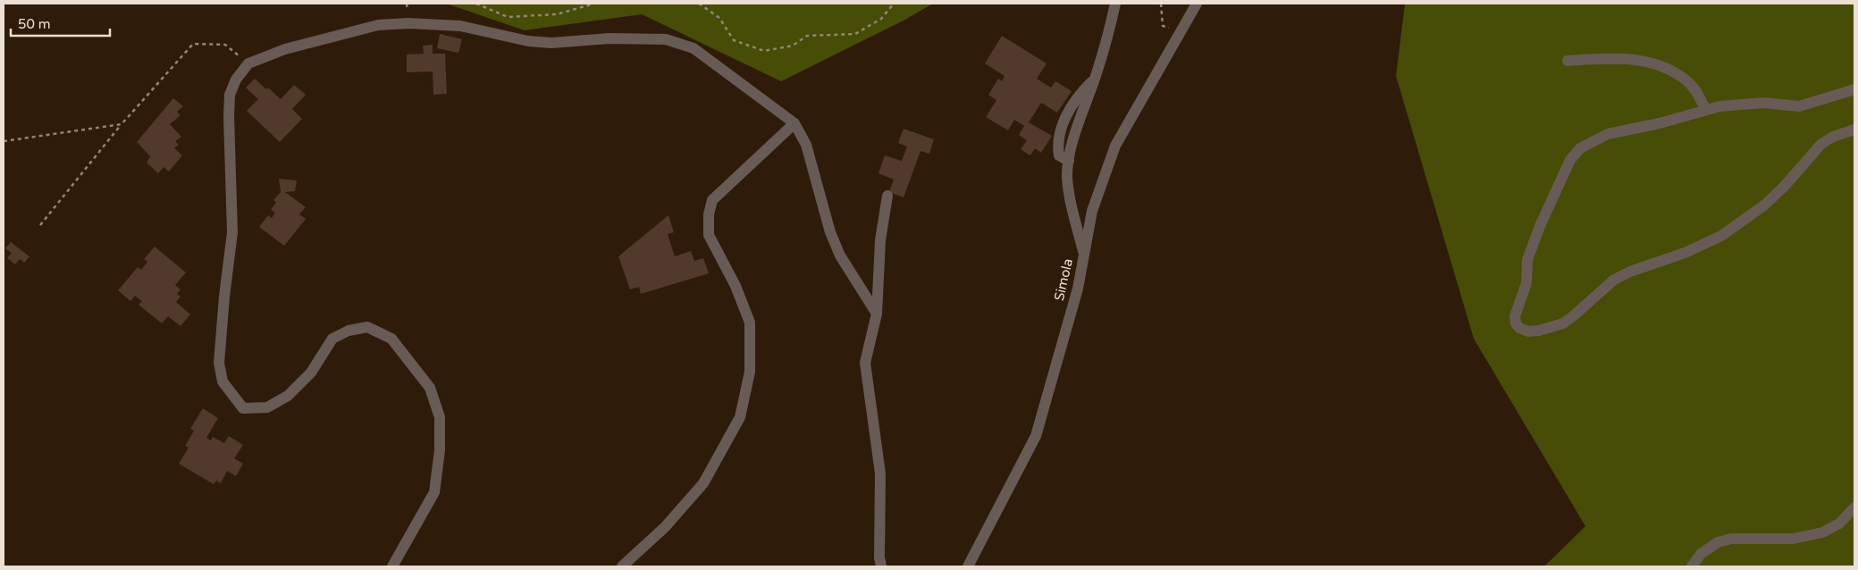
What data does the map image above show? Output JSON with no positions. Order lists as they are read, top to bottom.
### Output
{
  "streets": {
    "street": ["Simola"]
  },
  "scale_bar": "50 m"
}
